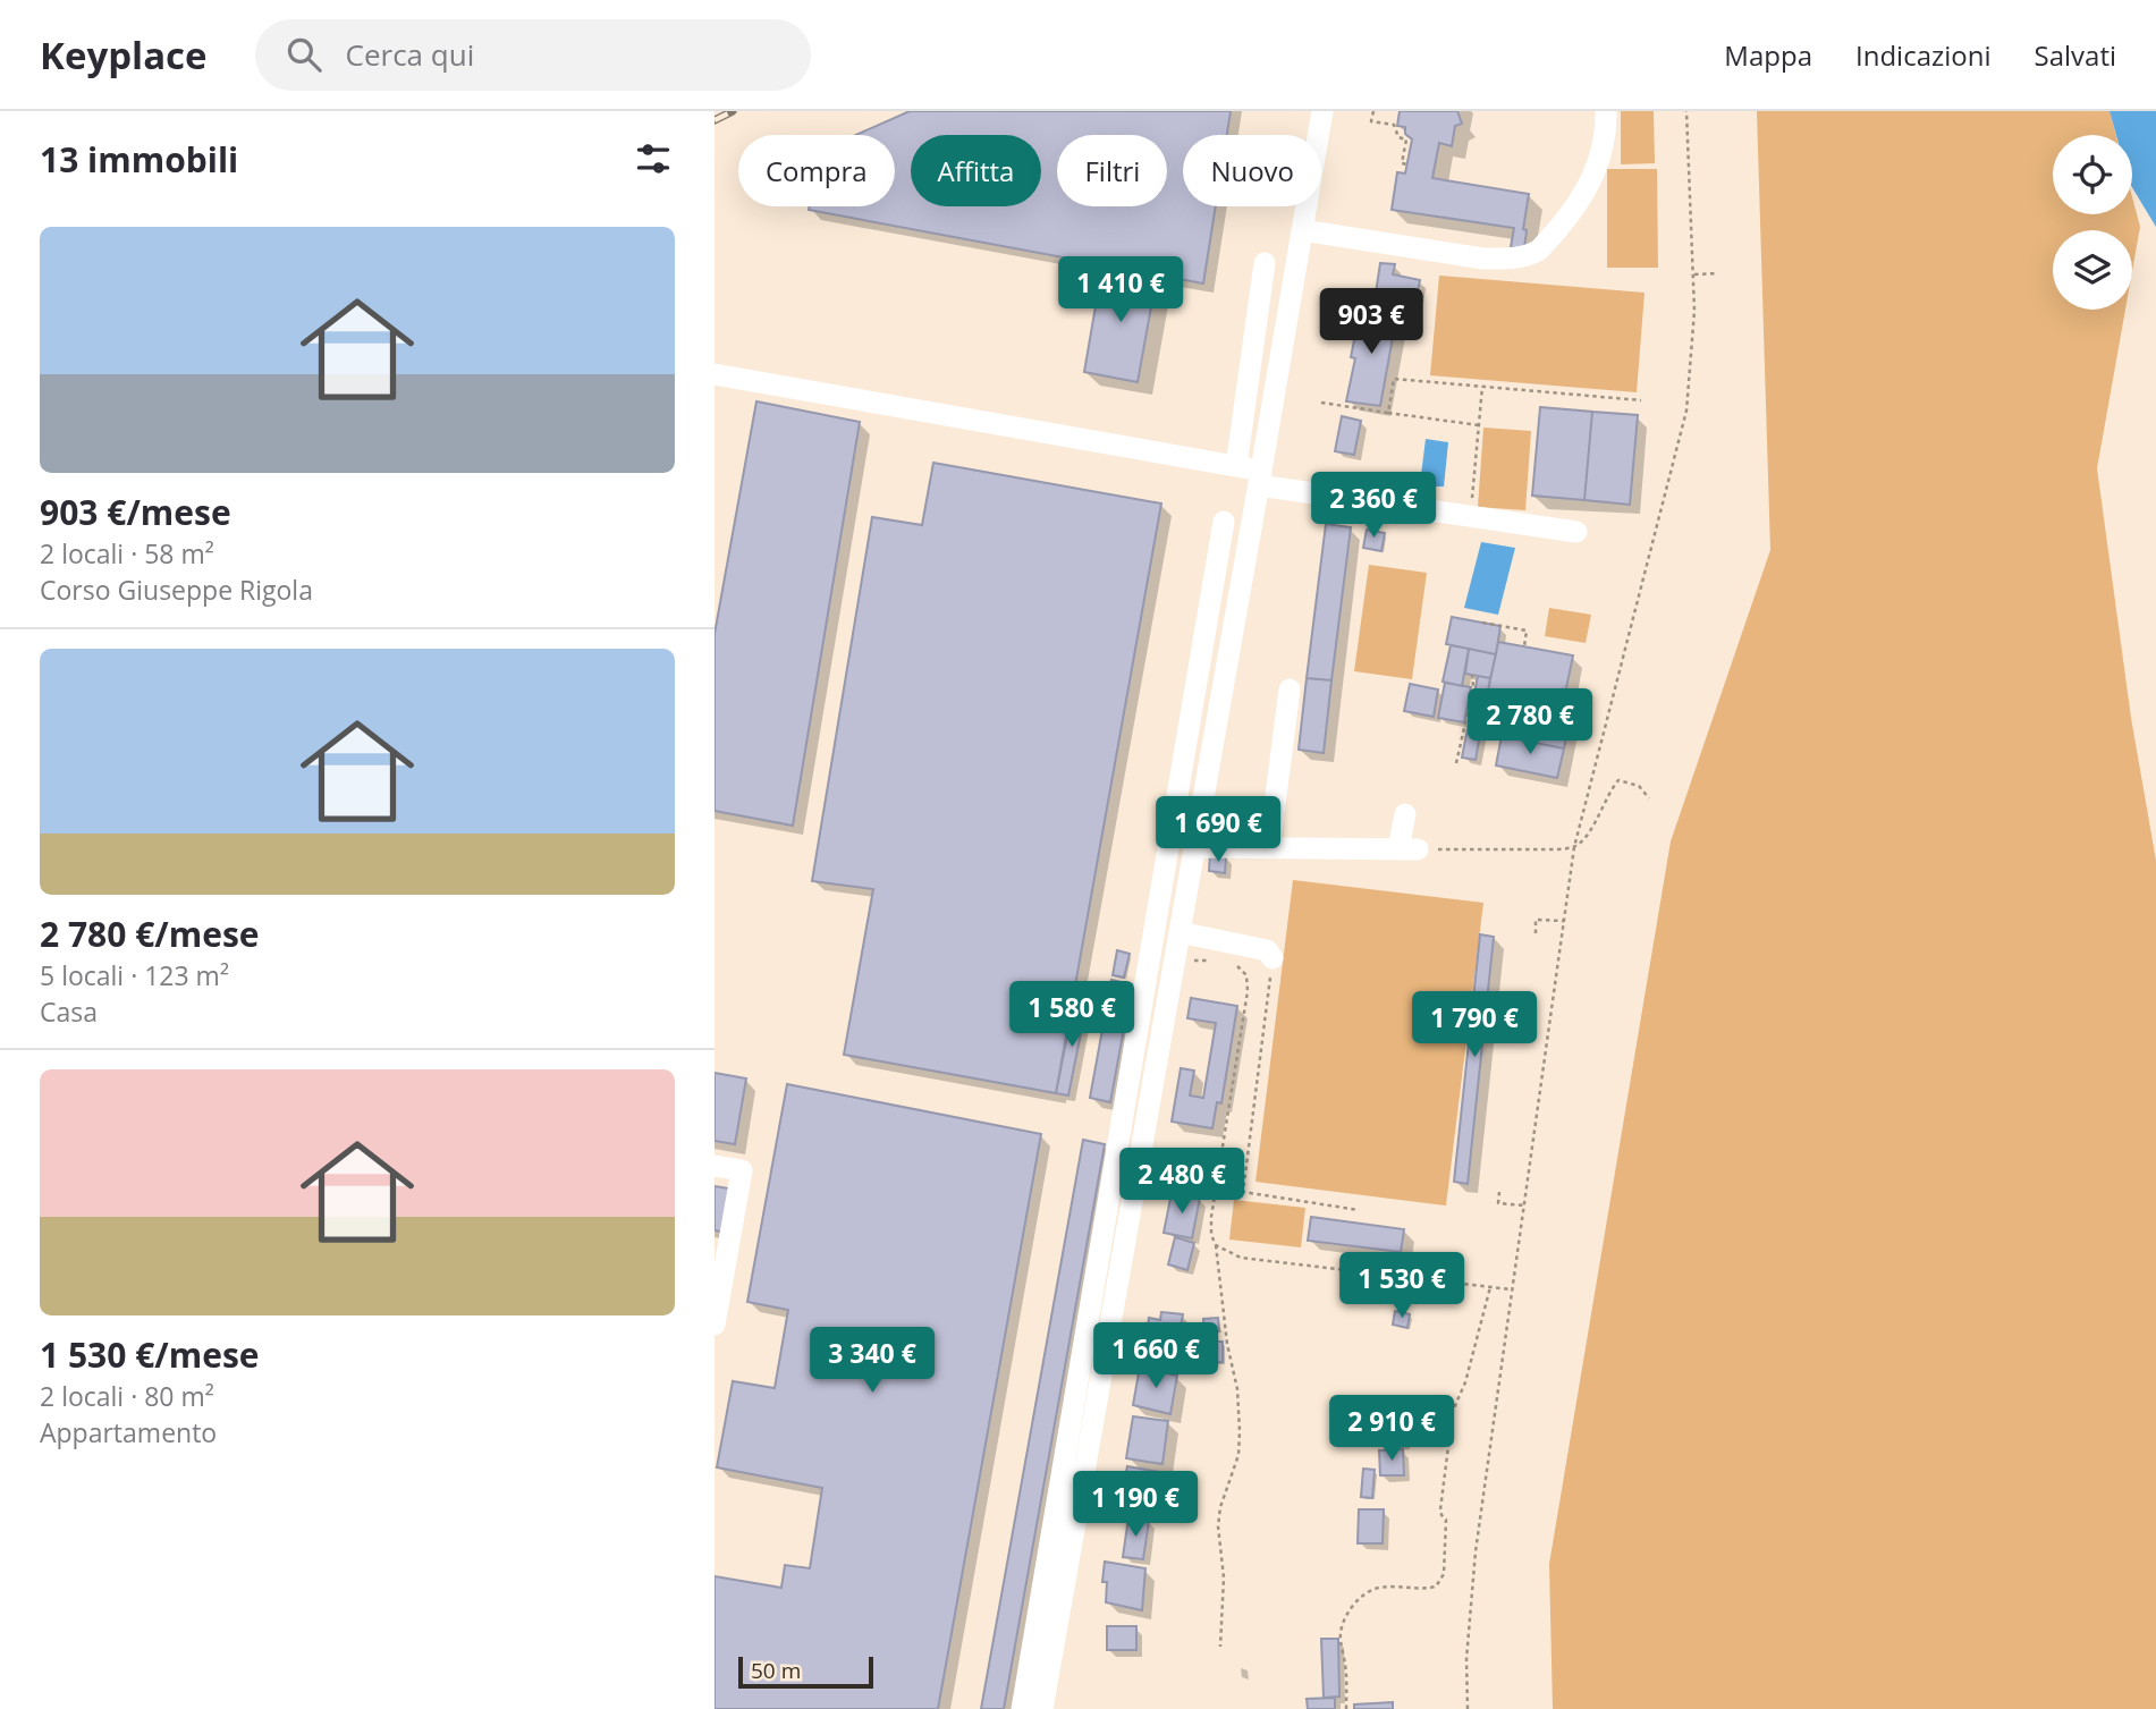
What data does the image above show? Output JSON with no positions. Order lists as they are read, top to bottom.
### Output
{
  "scale_bar": "50 m",
  "page": {
    "header": "Keyplace",
    "search": "Cerca qui",
    "nav": ["Mappa", "Indicazioni", "Salvati"],
    "heading": "13 immobili",
    "chip": [
      "Compra",
      "Affitta",
      "Filtri",
      "Nuovo"
    ],
    "list": [
      {
        "name": "903 €/mese",
        "note": "2 locali · 58 m² · Corso Giuseppe Rigola"
      },
      {
        "name": "2 780 €/mese",
        "note": "5 locali · 123 m² · Casa"
      },
      {
        "name": "1 530 €/mese",
        "note": "2 locali · 80 m² · Appartamento"
      }
    ],
    "price": [
      "1 410 €",
      "903 €",
      "2 360 €",
      "2 780 €",
      "1 690 €",
      "1 580 €",
      "1 790 €",
      "2 480 €",
      "1 530 €",
      "1 660 €",
      "3 340 €",
      "2 910 €",
      "1 190 €"
    ],
    "scale": "50 m"
  }
}
